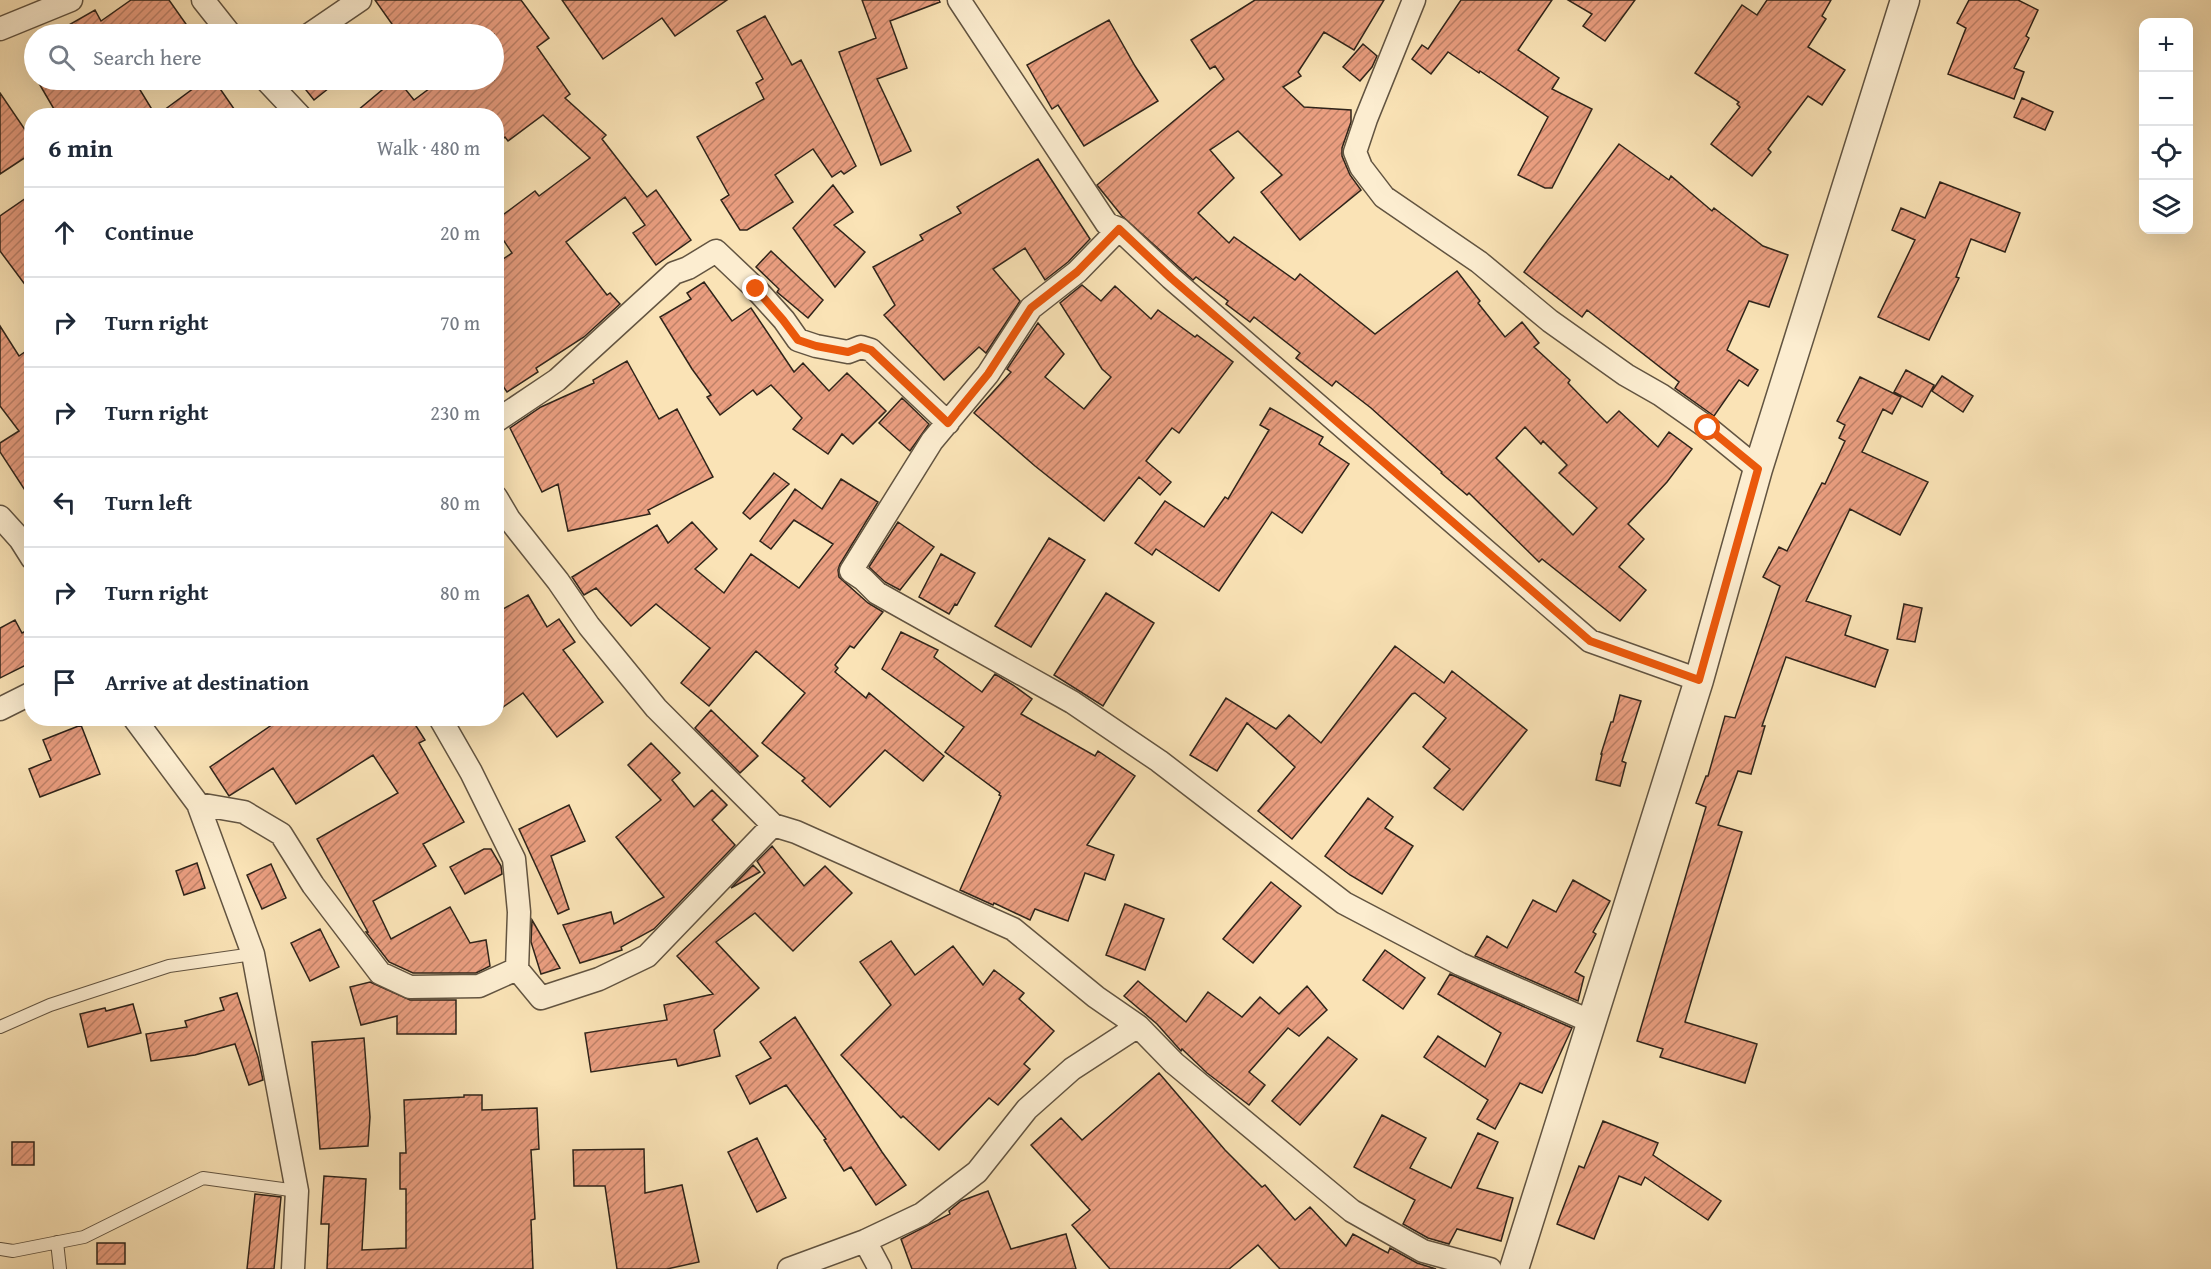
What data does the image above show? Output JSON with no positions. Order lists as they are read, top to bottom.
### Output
{
  "page": {
    "map_buttons": ["+", "−"],
    "search": "Search here",
    "heading": ["6 min", "Walk · 480 m"],
    "list": [
      ["Continue", "20 m"],
      ["Turn right", "70 m"],
      ["Turn right", "230 m"],
      ["Turn left", "80 m"],
      ["Turn right", "80 m"],
      "Arrive at destination"
    ]
  }
}
